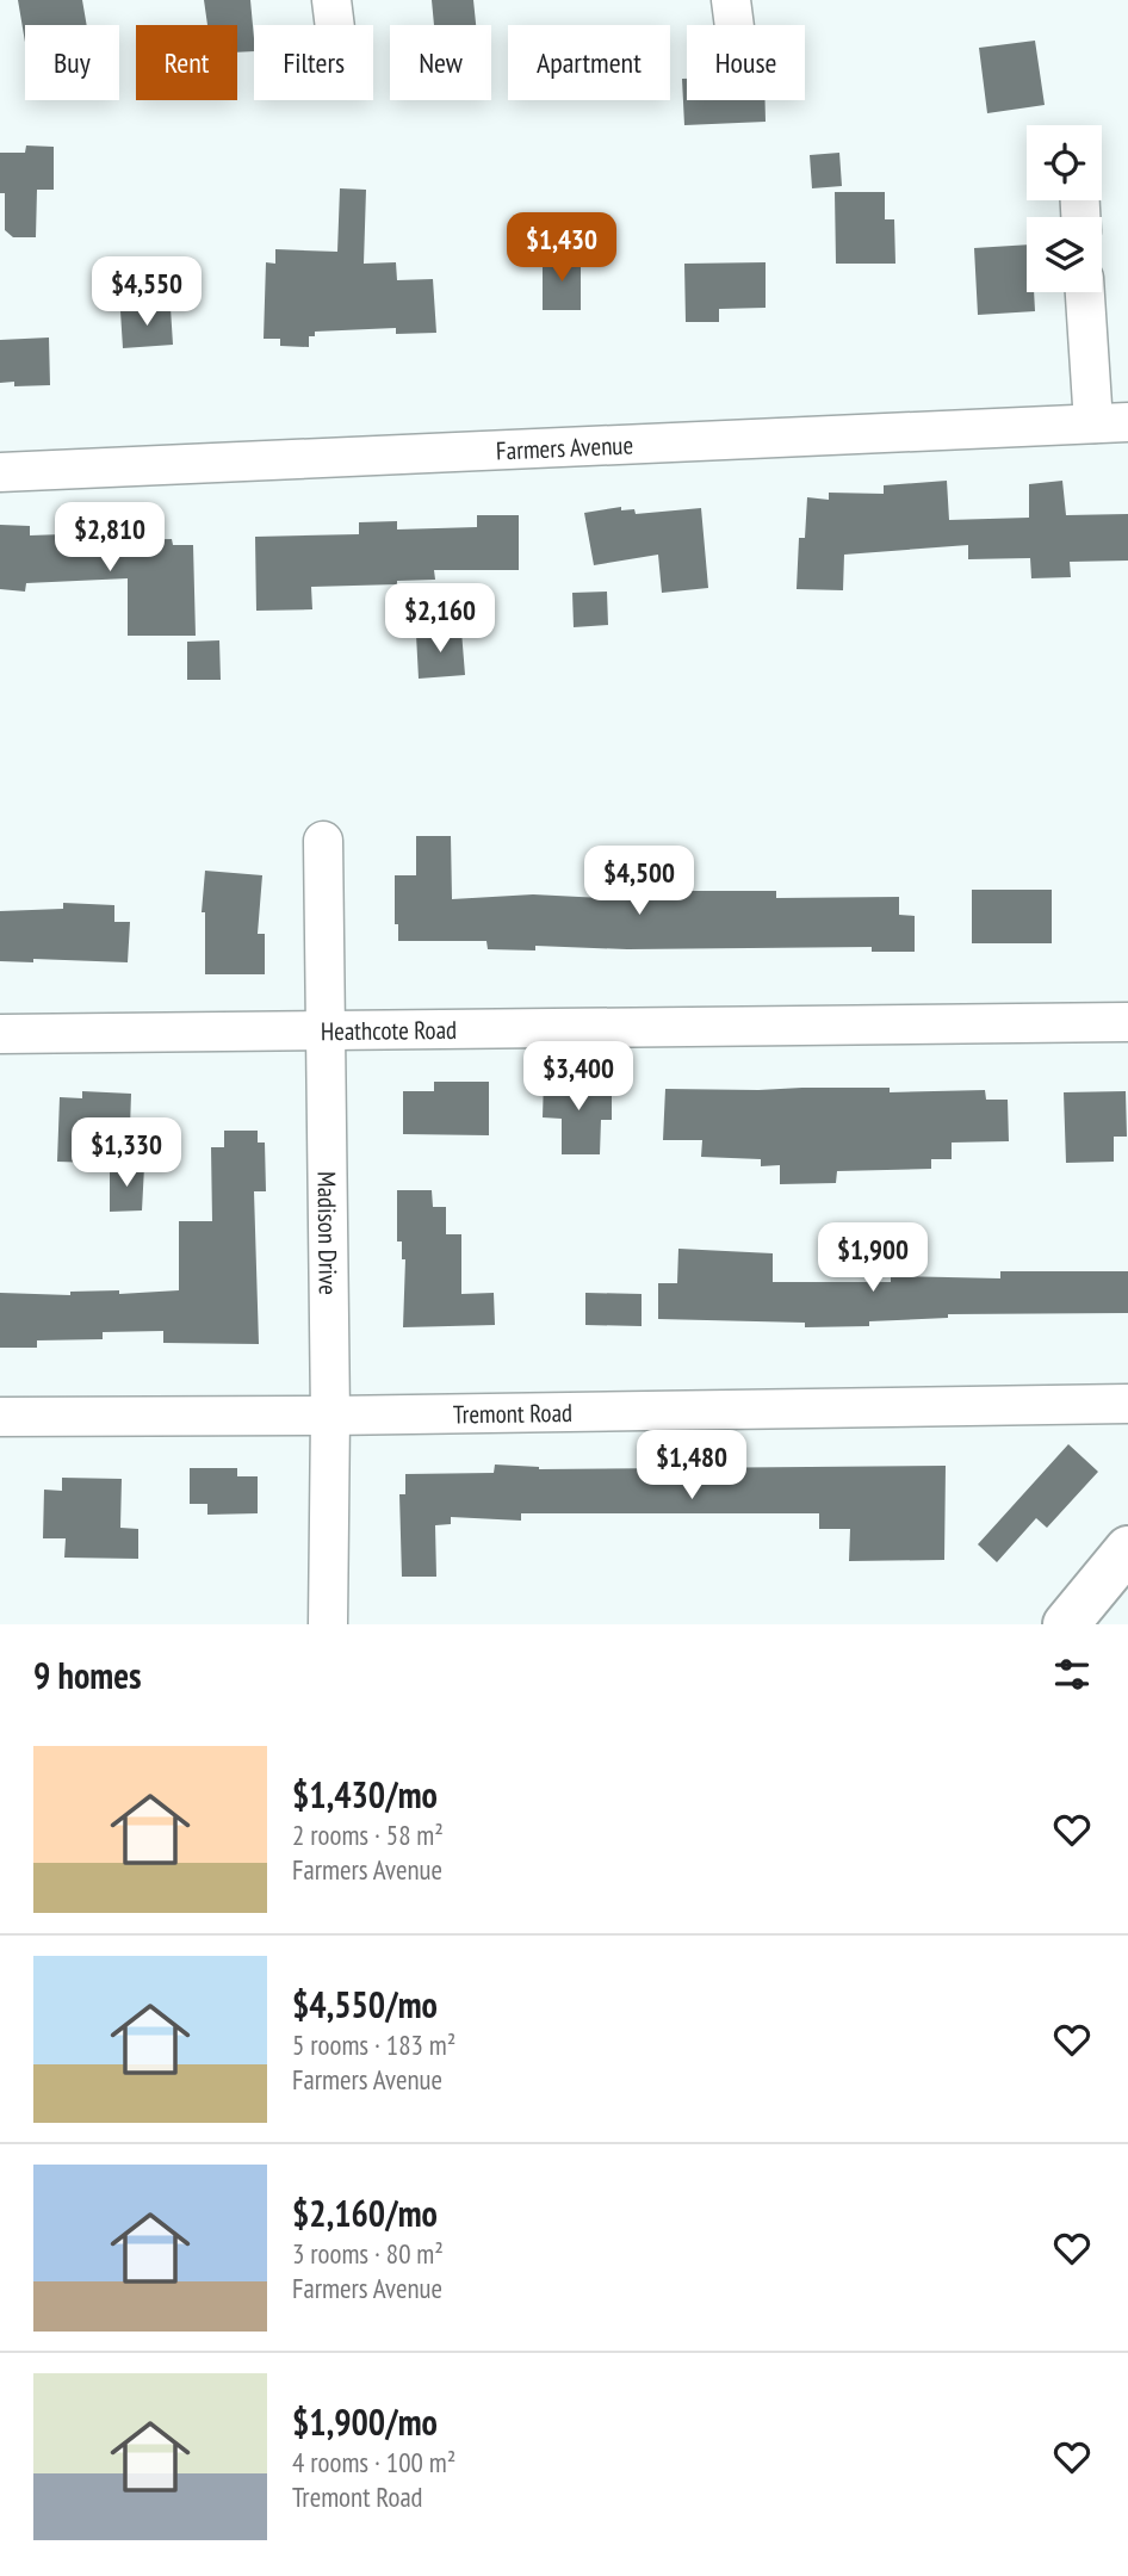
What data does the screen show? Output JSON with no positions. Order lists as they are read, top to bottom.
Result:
{
  "streets": {
    "street": [
      "Farmers Avenue",
      "Heathcote Road",
      "Madison Drive",
      "Tremont Road"
    ]
  },
  "crossings": [
    ["Heathcote Road", "Madison Drive"],
    ["Madison Drive", "Tremont Road"]
  ],
  "page": {
    "chip": [
      "Buy",
      "Rent",
      "Filters",
      "New",
      "Apartment",
      "House"
    ],
    "price": [
      "$1,430",
      "$4,550",
      "$2,810",
      "$2,160",
      "$4,500",
      "$3,400",
      "$1,330",
      "$1,900",
      "$1,480"
    ],
    "heading": "9 homes",
    "list": [
      {
        "name": "$1,430/mo",
        "note": "2 rooms · 58 m² · Farmers Avenue"
      },
      {
        "name": "$4,550/mo",
        "note": "5 rooms · 183 m² · Farmers Avenue"
      },
      {
        "name": "$2,160/mo",
        "note": "3 rooms · 80 m² · Farmers Avenue"
      },
      {
        "name": "$1,900/mo",
        "note": "4 rooms · 100 m² · Tremont Road"
      }
    ]
  }
}
